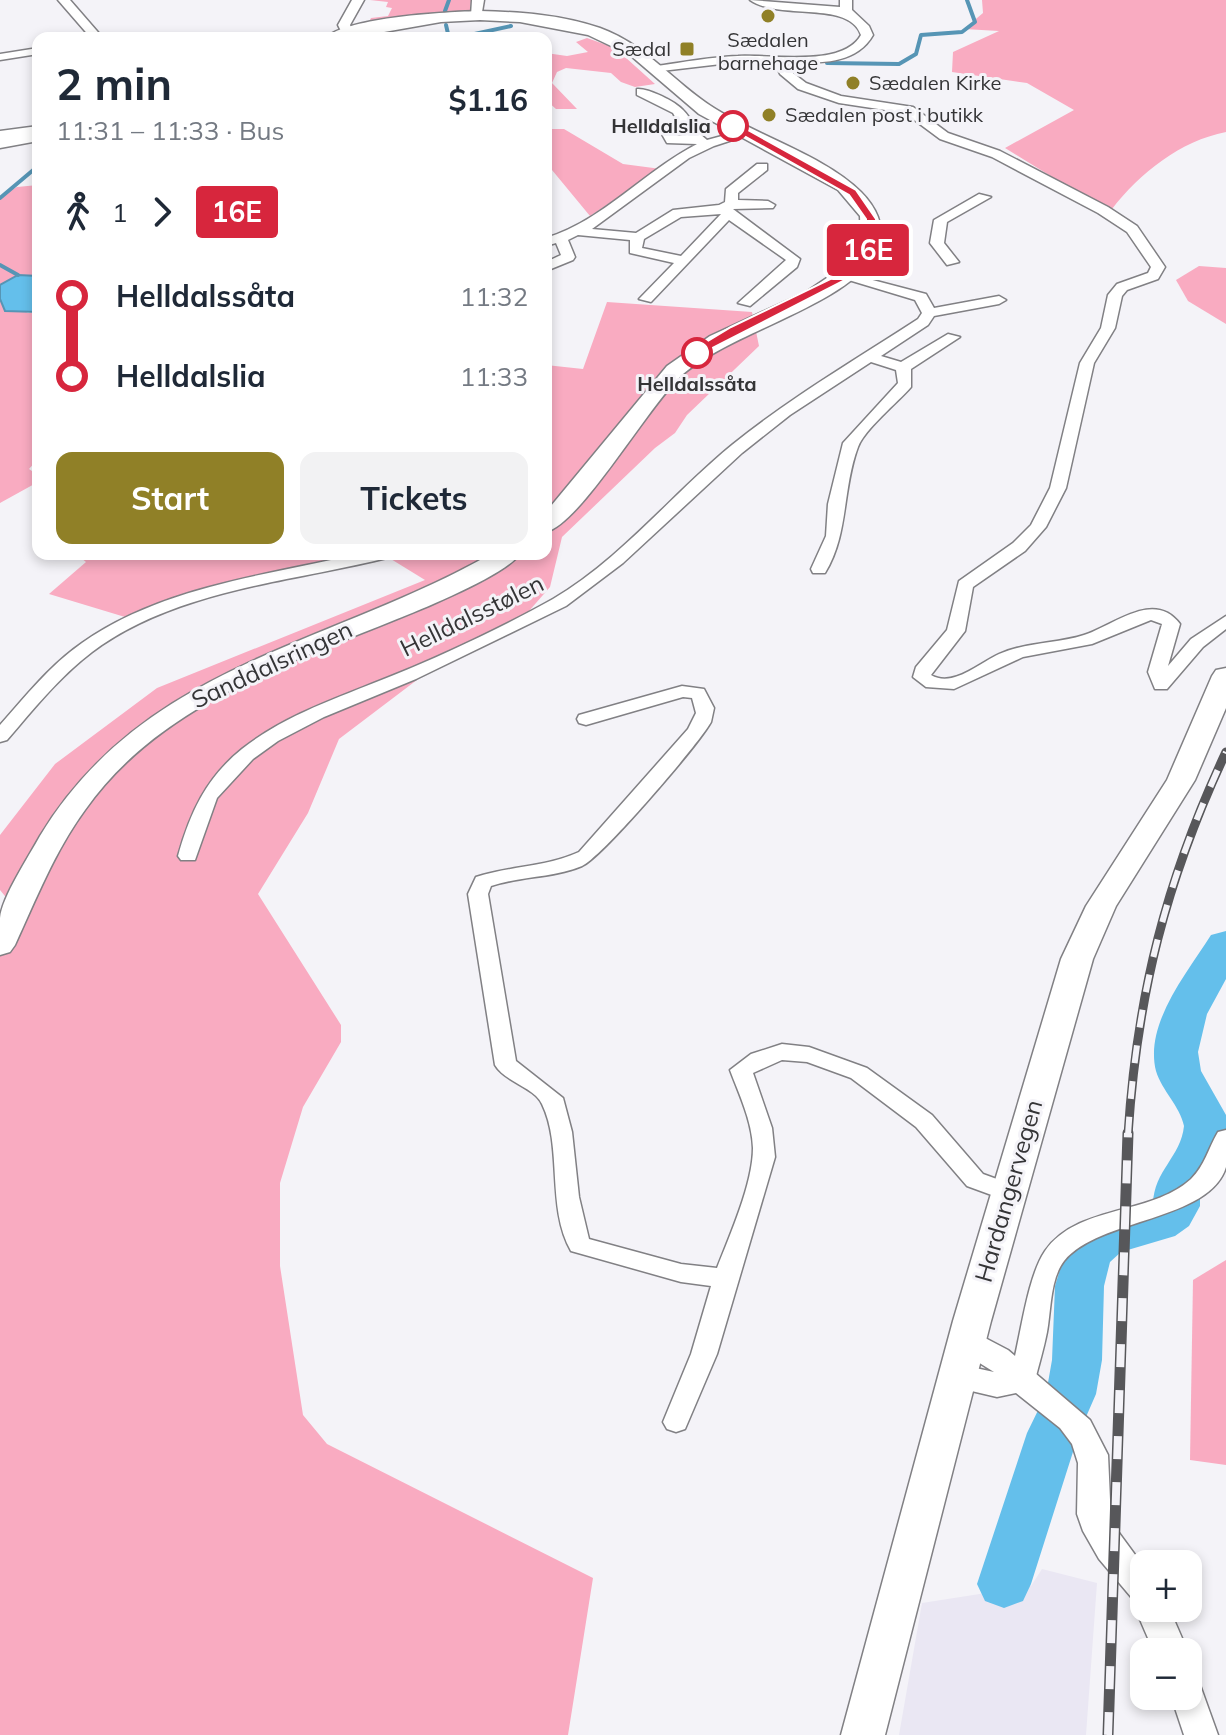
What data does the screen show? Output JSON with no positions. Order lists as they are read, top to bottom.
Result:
{
  "streets": {
    "main road": ["Sanddalsringen", "Hardangervegen"],
    "street": ["Helldalsstølen"]
  },
  "places": {
    "other": [
      "Sædalen barnehage",
      "Sædalen Kirke",
      "Sædalen post i butikk",
      "Helldalslia",
      "Helldalssåta"
    ],
    "transit": ["Sædal"]
  },
  "lines": ["bus line 16E"],
  "page": {
    "on_map": "16E",
    "heading": ["2 min", "11:31 – 11:33 · Bus", "$1.16"],
    "legs": ["1", "16E"],
    "list": [
      {
        "name": "Helldalssåta",
        "value": "11:32"
      },
      {
        "name": "Helldalslia",
        "value": "11:33"
      }
    ],
    "buttons": ["Start", "Tickets"],
    "map_buttons": ["+", "−"]
  }
}
